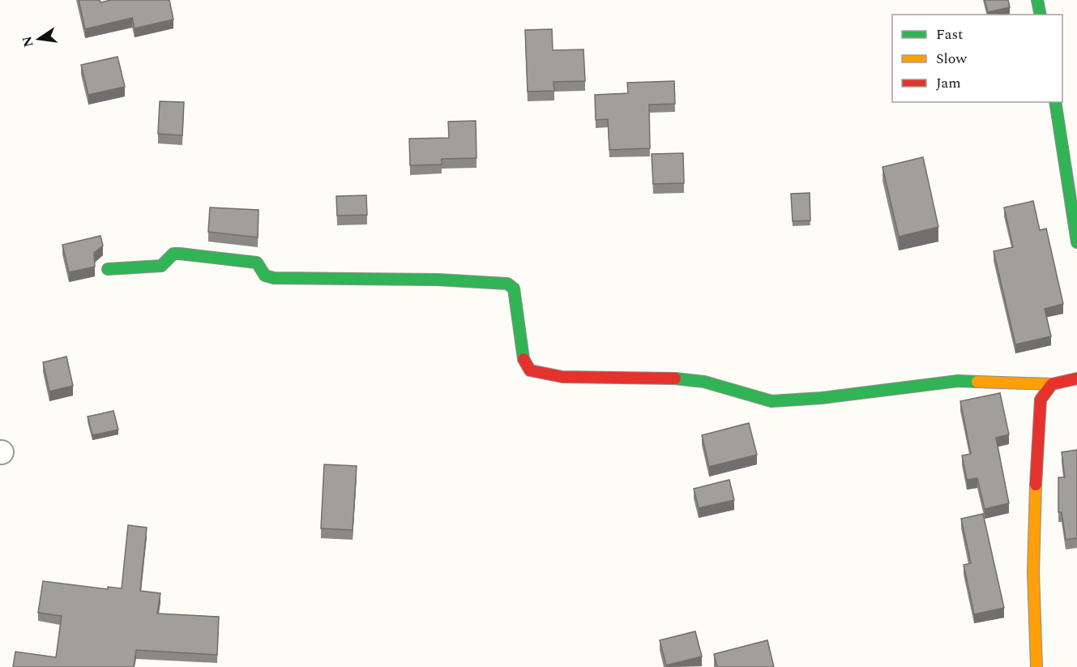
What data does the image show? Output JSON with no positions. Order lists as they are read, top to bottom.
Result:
{
  "legend": ["Fast", "Slow", "Jam"],
  "north": "left"
}
